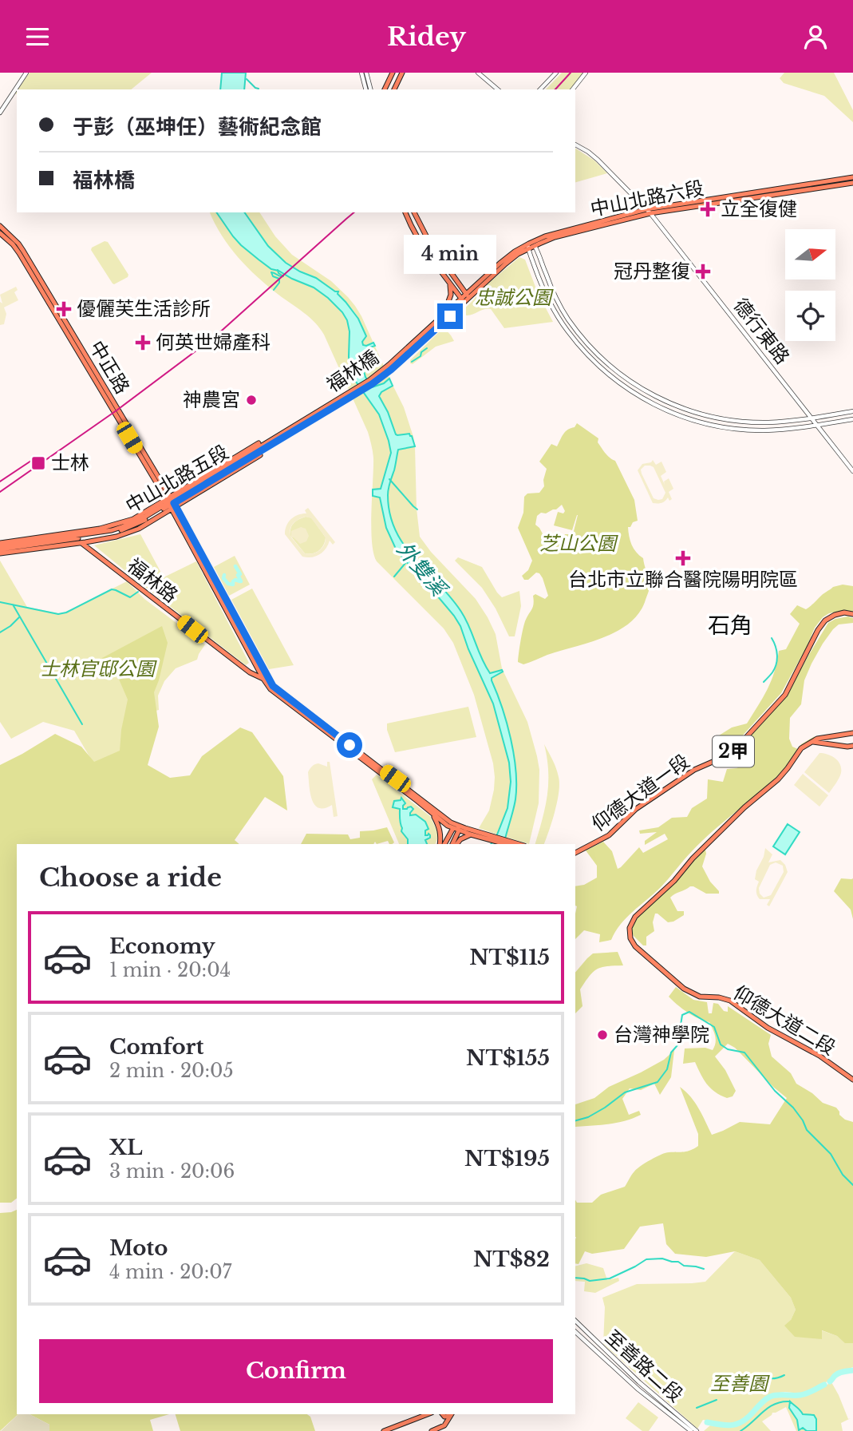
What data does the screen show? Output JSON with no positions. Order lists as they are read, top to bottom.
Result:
{
  "streets": {
    "main road": [
      "中山北路六段",
      "中正路",
      "福林橋",
      "中山北路五段",
      "福林路",
      "2甲",
      "仰德大道一段",
      "仰德大道二段"
    ],
    "street": ["德行東路", "至善路二段"]
  },
  "crossings": [
    ["中山北路六段", "德行東路"],
    ["中正路", "中山北路五段"],
    ["中正路", "福林路"],
    ["福林橋", "中山北路五段"],
    ["中山北路五段", "福林路"]
  ],
  "districts": ["石角"],
  "water": ["外雙溪"],
  "parks": [
    "忠誠公園",
    "芝山公園",
    "士林官邸公園",
    "至善園"
  ],
  "places": {
    "health": [
      "立全復健",
      "冠丹整復",
      "優儷芙生活診所",
      "何英世婦產科",
      "台北市立聯合醫院陽明院區"
    ],
    "other": ["神農宮", "台灣神學院"],
    "transit": ["士林"]
  },
  "north": "right",
  "page": {
    "header": "Ridey",
    "banner": ["于彭（巫坤任）藝術紀念館", "福林橋"],
    "bubble": "4 min",
    "heading": "Choose a ride",
    "list": [
      {
        "name": "Economy",
        "note": "1 min · 20:04",
        "value": "NT$115"
      },
      {
        "name": "Comfort",
        "note": "2 min · 20:05",
        "value": "NT$155"
      },
      {
        "name": "XL",
        "note": "3 min · 20:06",
        "value": "NT$195"
      },
      {
        "name": "Moto",
        "note": "4 min · 20:07",
        "value": "NT$82"
      }
    ],
    "buttons": "Confirm"
  }
}
